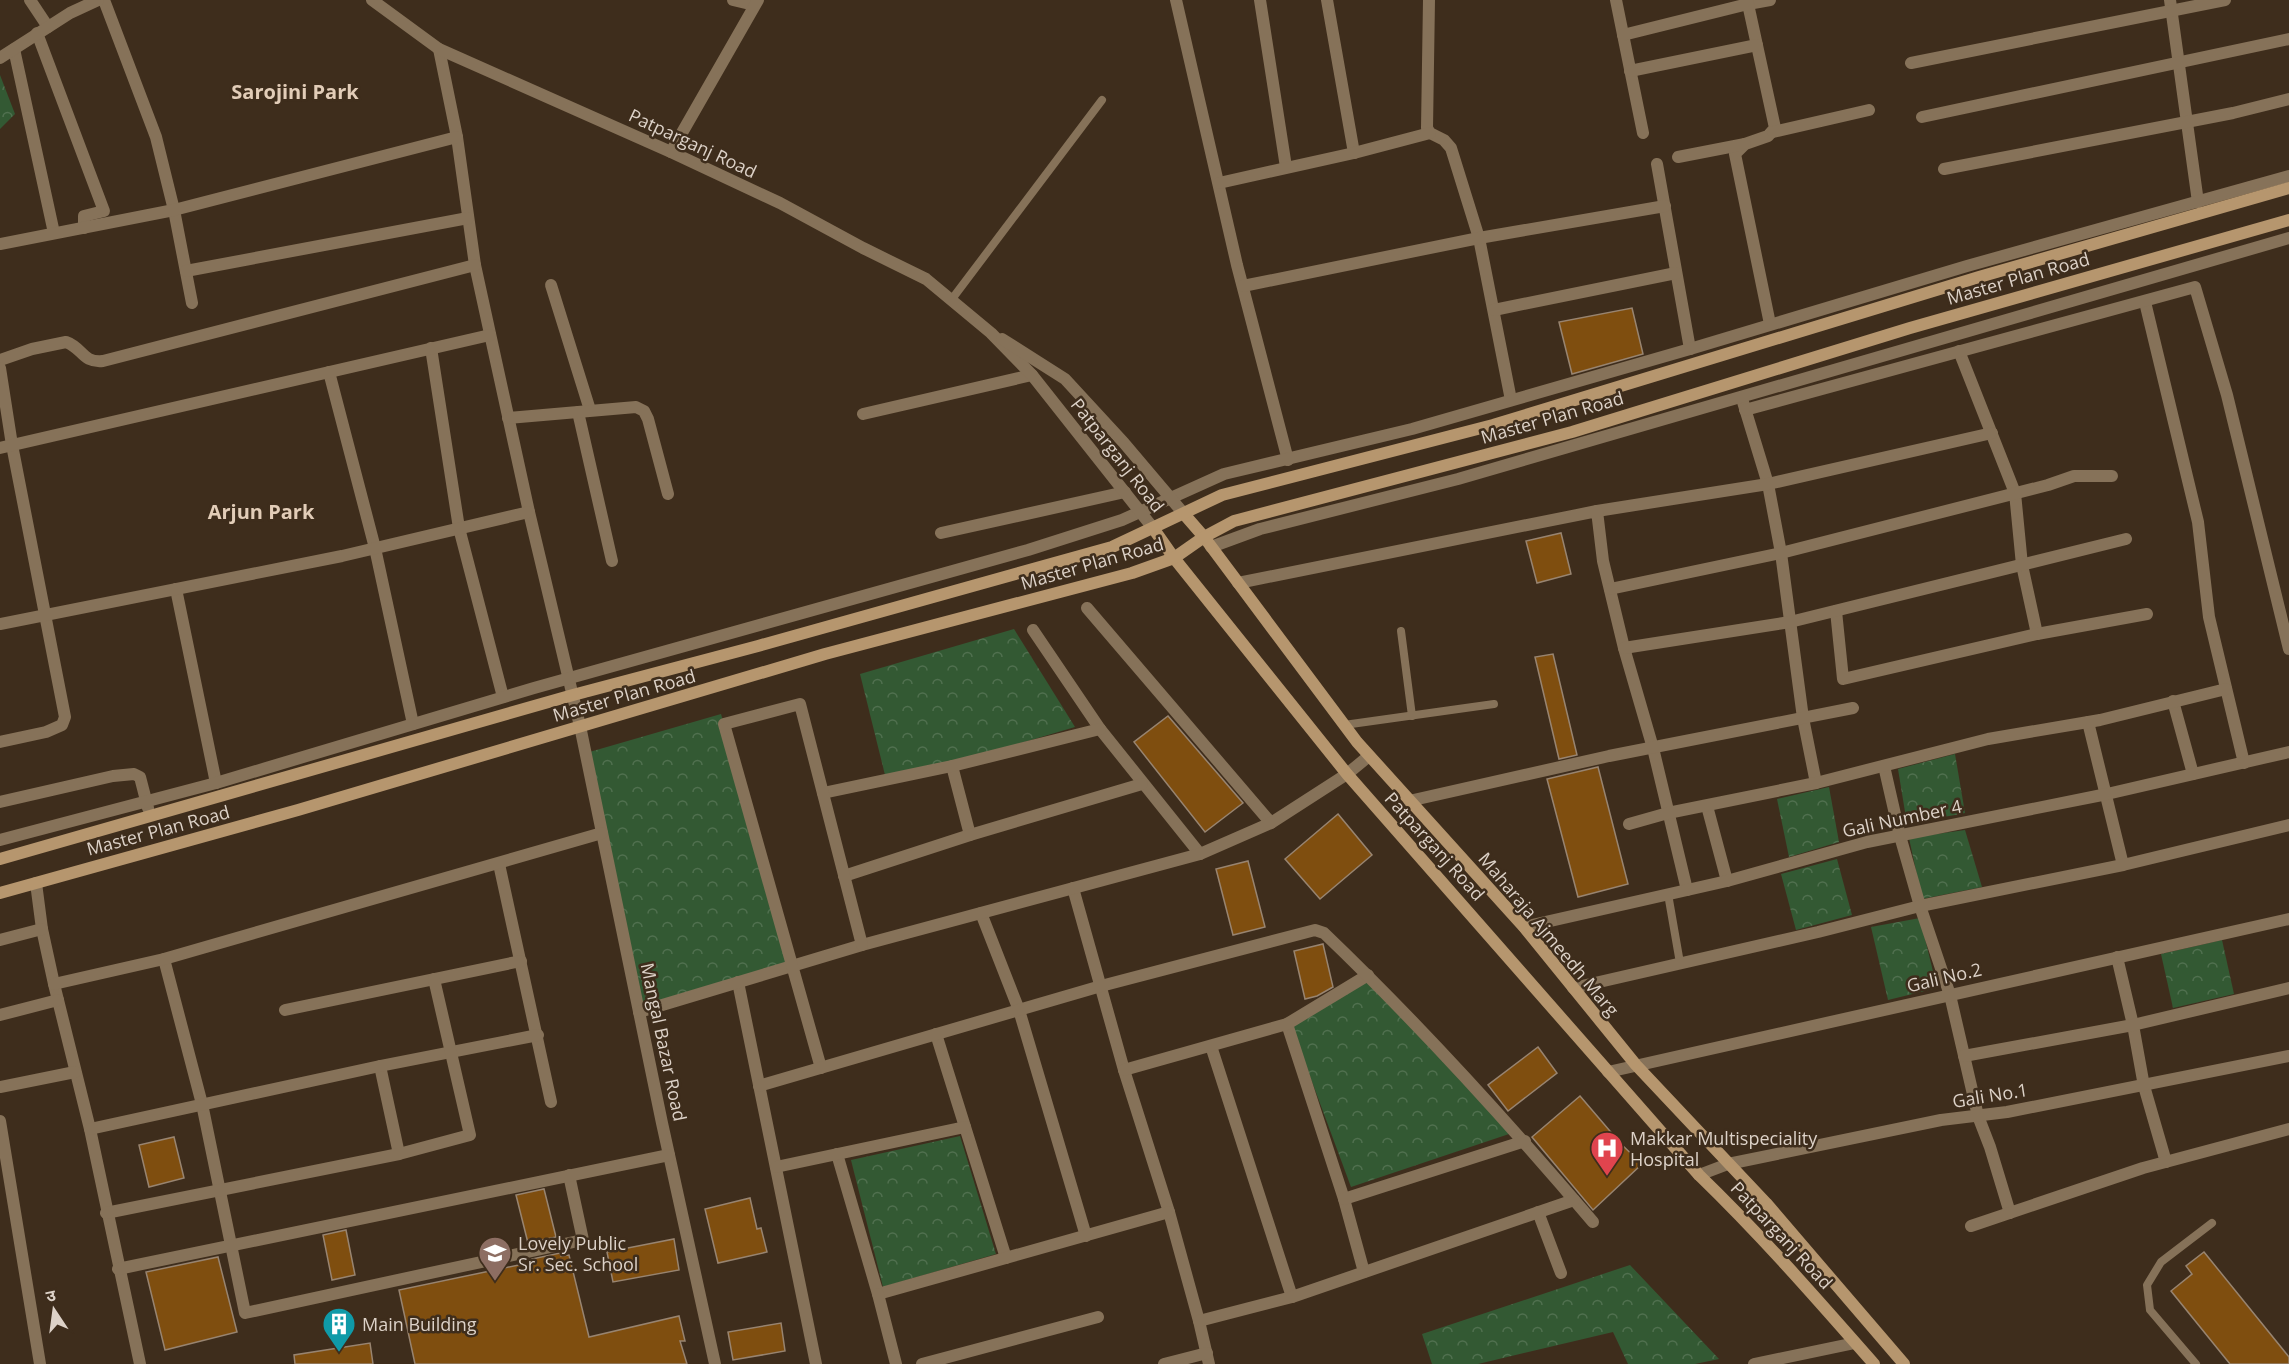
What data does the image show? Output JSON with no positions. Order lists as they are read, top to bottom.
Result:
{
  "streets": {
    "main road": ["Patparganj Road", "Master Plan Road", "Maharaja Ajmeedh Marg"],
    "street": [
      "Gali Number 4",
      "Gali No.2",
      "Mangal Bazar Road",
      "Gali No.1"
    ]
  },
  "crossings": [
    ["Patparganj Road", "Master Plan Road"],
    ["Patparganj Road", "Maharaja Ajmeedh Marg"],
    ["Patparganj Road", "Gali No.2"],
    ["Patparganj Road", "Mangal Bazar Road"],
    ["Patparganj Road", "Gali No.1"],
    ["Master Plan Road", "Maharaja Ajmeedh Marg"],
    ["Master Plan Road", "Mangal Bazar Road"],
    ["Gali Number 4", "Maharaja Ajmeedh Marg"],
    ["Maharaja Ajmeedh Marg", "Gali No.2"],
    ["Maharaja Ajmeedh Marg", "Gali No.1"]
  ],
  "districts": ["Sarojini Park", "Arjun Park"],
  "places": {
    "hospital": ["Makkar Multispeciality Hospital"],
    "school or university": ["Lovely Public Sr. Sec. School"],
    "building": ["Main Building"]
  },
  "north": "top"
}
